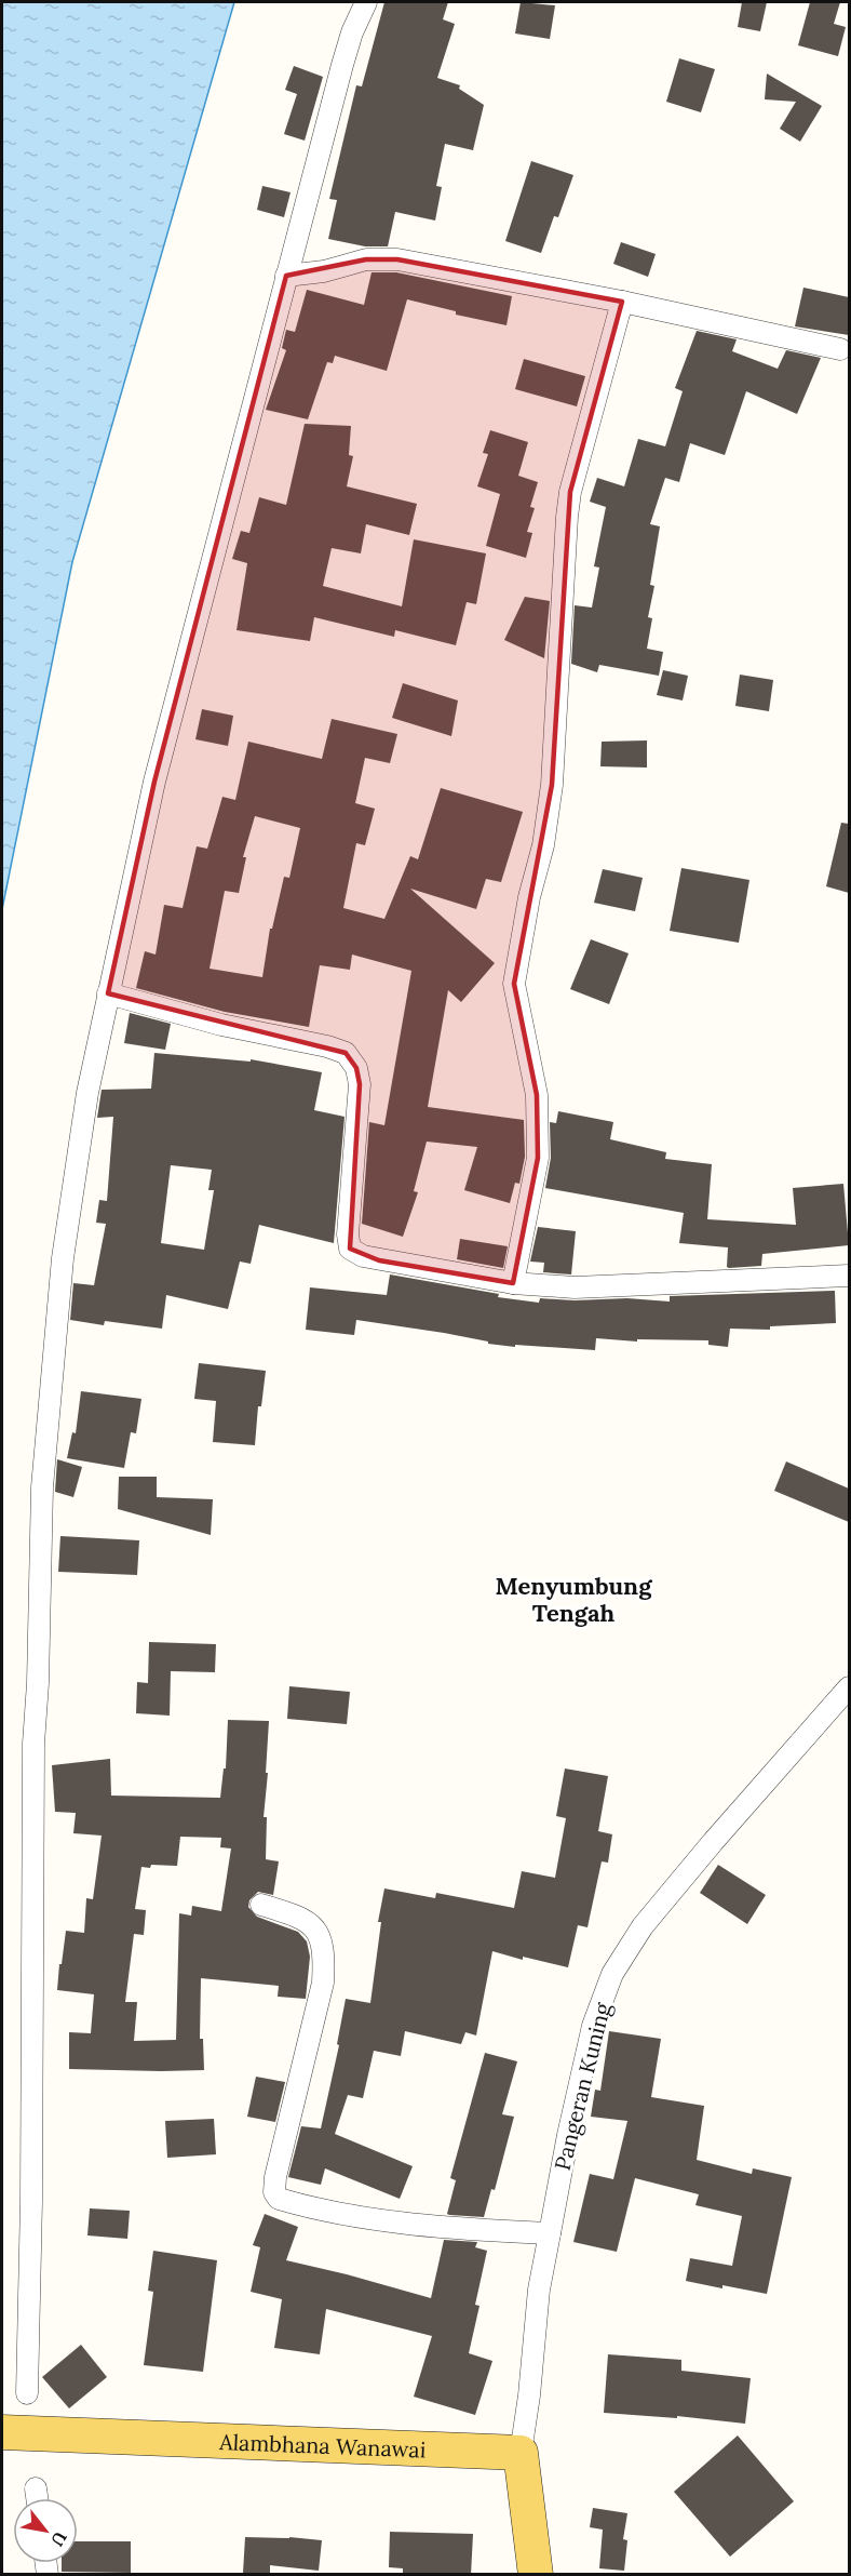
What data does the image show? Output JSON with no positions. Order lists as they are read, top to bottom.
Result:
{
  "streets": {
    "main road": ["Alambhana Wanawai"],
    "street": ["Pangeran Kuning"]
  },
  "crossings": [
    ["Pangeran Kuning", "Alambhana Wanawai"]
  ],
  "districts": ["Menyumbung Tengah"],
  "north": "bottom right"
}
